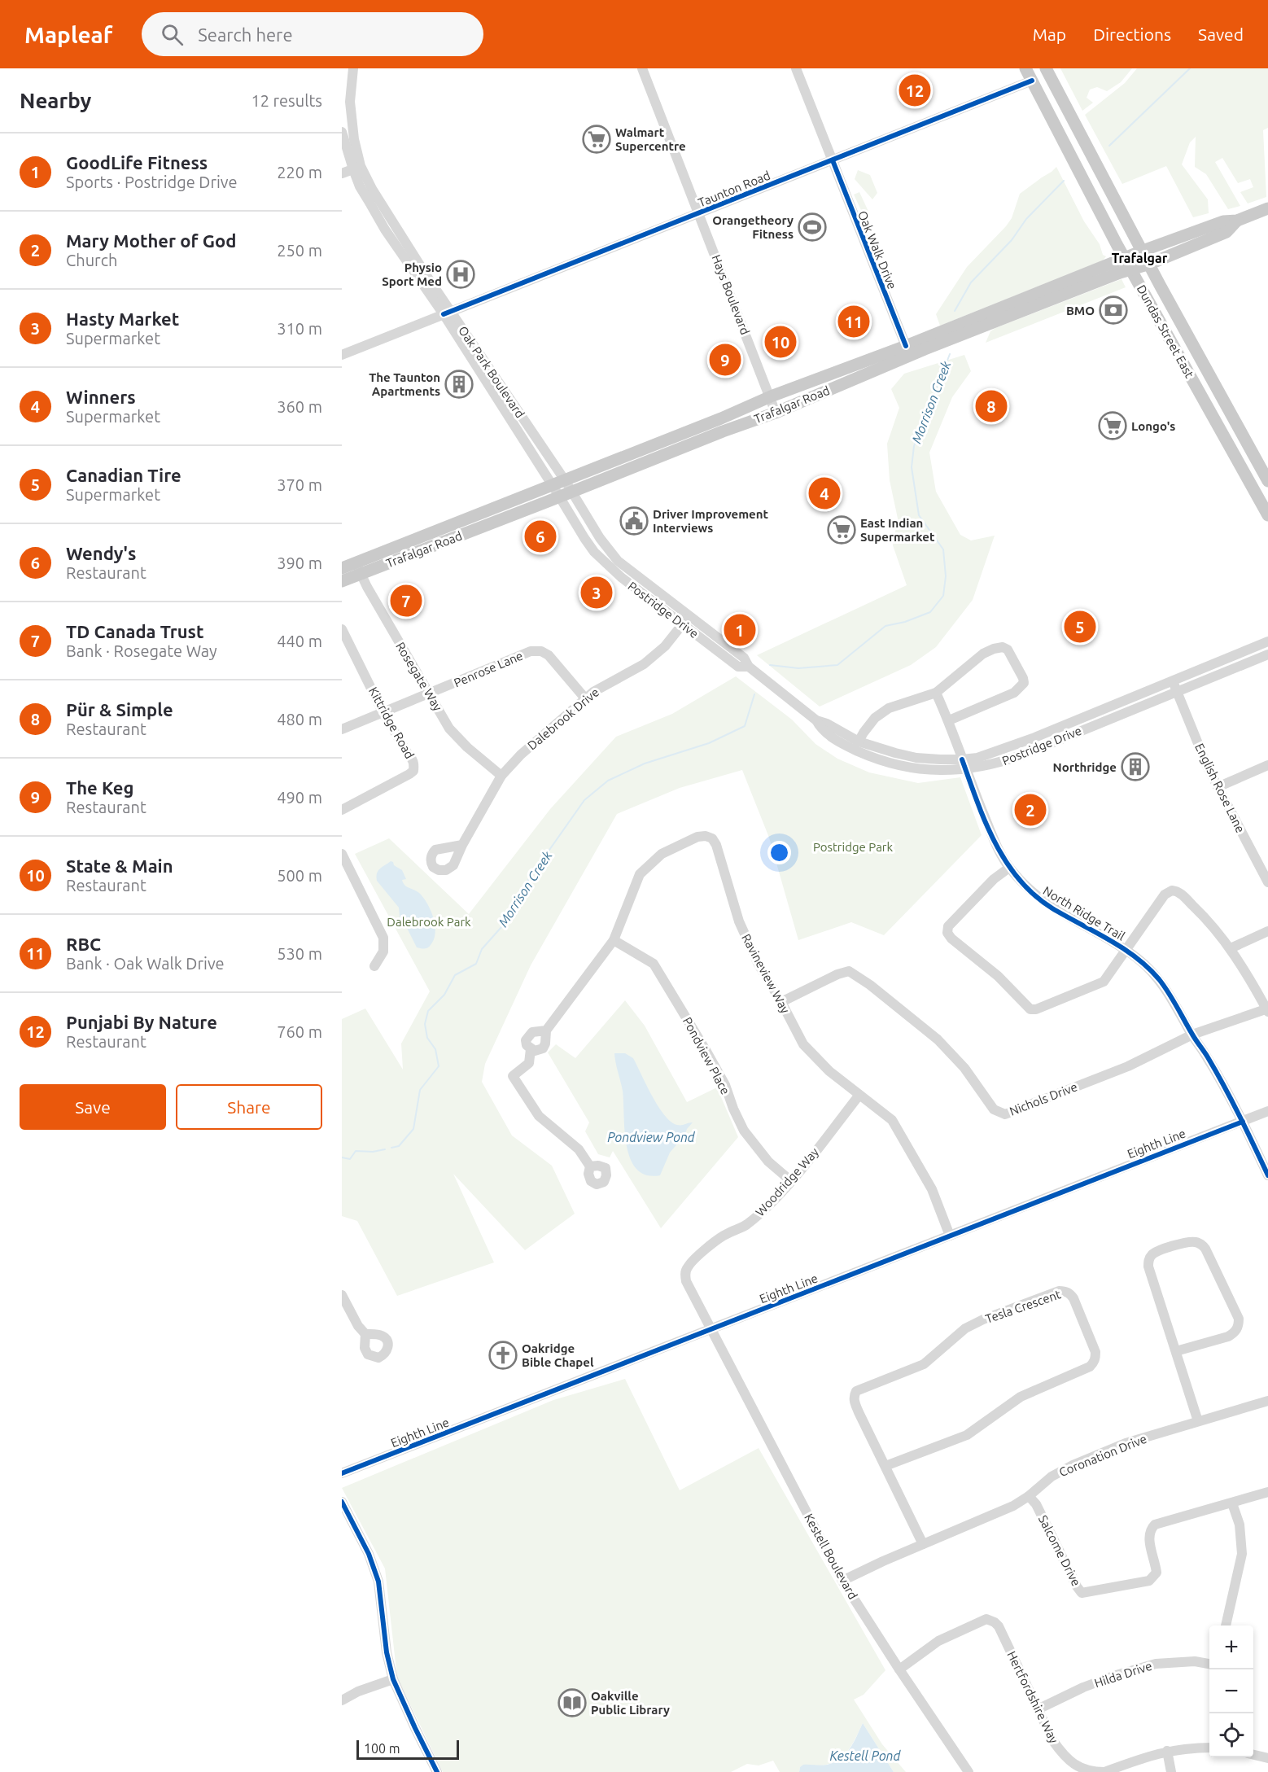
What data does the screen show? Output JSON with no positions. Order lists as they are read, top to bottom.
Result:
{
  "streets": {
    "main road": ["Dundas Street East", "Trafalgar Road"],
    "street": [
      "Taunton Road",
      "Oak Walk Drive",
      "Hays Boulevard",
      "Oak Park Boulevard",
      "Postridge Drive",
      "Penrose Lane",
      "Rosegate Way",
      "Dalebrook Drive",
      "Kittridge Road",
      "English Rose Lane",
      "North Ridge Trail",
      "Ravineview Way",
      "Pondview Place",
      "Nichols Drive",
      "Eighth Line",
      "Woodridge Way",
      "Tesla Crescent",
      "Coronation Drive",
      "Salcome Drive",
      "Kestell Boulevard",
      "Hilda Drive",
      "Hertfordshire Way"
    ]
  },
  "crossings": [
    ["Taunton Road", "Oak Walk Drive"],
    ["Taunton Road", "Hays Boulevard"],
    ["Taunton Road", "Dundas Street East"],
    ["Taunton Road", "Oak Park Boulevard"],
    ["Oak Walk Drive", "Trafalgar Road"],
    ["Hays Boulevard", "Trafalgar Road"],
    ["Dundas Street East", "Trafalgar Road"],
    ["Oak Park Boulevard", "Trafalgar Road"],
    ["Oak Park Boulevard", "Postridge Drive"],
    ["Trafalgar Road", "Postridge Drive"],
    ["Trafalgar Road", "Rosegate Way"],
    ["Postridge Drive", "Dalebrook Drive"],
    ["Postridge Drive", "English Rose Lane"],
    ["Postridge Drive", "North Ridge Trail"],
    ["Penrose Lane", "Rosegate Way"],
    ["Penrose Lane", "Dalebrook Drive"],
    ["Penrose Lane", "Kittridge Road"],
    ["Rosegate Way", "Dalebrook Drive"],
    ["North Ridge Trail", "Nichols Drive"],
    ["North Ridge Trail", "Eighth Line"],
    ["Ravineview Way", "Pondview Place"],
    ["Ravineview Way", "Nichols Drive"],
    ["Ravineview Way", "Eighth Line"],
    ["Ravineview Way", "Woodridge Way"],
    ["Pondview Place", "Woodridge Way"],
    ["Eighth Line", "Woodridge Way"],
    ["Eighth Line", "Kestell Boulevard"],
    ["Woodridge Way", "Kestell Boulevard"],
    ["Tesla Crescent", "Coronation Drive"],
    ["Coronation Drive", "Salcome Drive"],
    ["Coronation Drive", "Kestell Boulevard"],
    ["Kestell Boulevard", "Hertfordshire Way"],
    ["Hilda Drive", "Hertfordshire Way"]
  ],
  "districts": ["Trafalgar"],
  "water": ["Morrison Creek", "Pondview Pond", "Kestell Pond"],
  "parks": ["Postridge Park", "Dalebrook Park"],
  "places": {
    "supermarket": ["Walmart Supercentre", "Longo's", "East Indian Supermarket"],
    "sports": ["Orangetheory Fitness"],
    "hospital": ["Physio Sport Med"],
    "bank": ["BMO"],
    "building": ["The Taunton Apartments", "Northridge"],
    "public building": ["Driver Improvement Interviews"],
    "church": ["Oakridge Bible Chapel"],
    "library": ["Oakville Public Library"]
  },
  "scale_bar": "100 m",
  "page": {
    "header": "Mapleaf",
    "search": "Search here",
    "nav": ["Map", "Directions", "Saved"],
    "heading": ["Nearby", "12 results"],
    "pins": [
      "12",
      "11",
      "10",
      "9",
      "8",
      "4",
      "6",
      "3",
      "7",
      "5",
      "1",
      "2"
    ],
    "list": [
      {
        "mark": "1",
        "name": "GoodLife Fitness",
        "note": "Sports · Postridge Drive",
        "value": "220 m"
      },
      {
        "mark": "2",
        "name": "Mary Mother of God",
        "note": "Church",
        "value": "250 m"
      },
      {
        "mark": "3",
        "name": "Hasty Market",
        "note": "Supermarket",
        "value": "310 m"
      },
      {
        "mark": "4",
        "name": "Winners",
        "note": "Supermarket",
        "value": "360 m"
      },
      {
        "mark": "5",
        "name": "Canadian Tire",
        "note": "Supermarket",
        "value": "370 m"
      },
      {
        "mark": "6",
        "name": "Wendy's",
        "note": "Restaurant",
        "value": "390 m"
      },
      {
        "mark": "7",
        "name": "TD Canada Trust",
        "note": "Bank · Rosegate Way",
        "value": "440 m"
      },
      {
        "mark": "8",
        "name": "Pür & Simple",
        "note": "Restaurant",
        "value": "480 m"
      },
      {
        "mark": "9",
        "name": "The Keg",
        "note": "Restaurant",
        "value": "490 m"
      },
      {
        "mark": "10",
        "name": "State & Main",
        "note": "Restaurant",
        "value": "500 m"
      },
      {
        "mark": "11",
        "name": "RBC",
        "note": "Bank · Oak Walk Drive",
        "value": "530 m"
      },
      {
        "mark": "12",
        "name": "Punjabi By Nature",
        "note": "Restaurant",
        "value": "760 m"
      }
    ],
    "buttons": ["Save", "Share"],
    "map_buttons": ["+", "−"],
    "scale": "100 m"
  }
}
